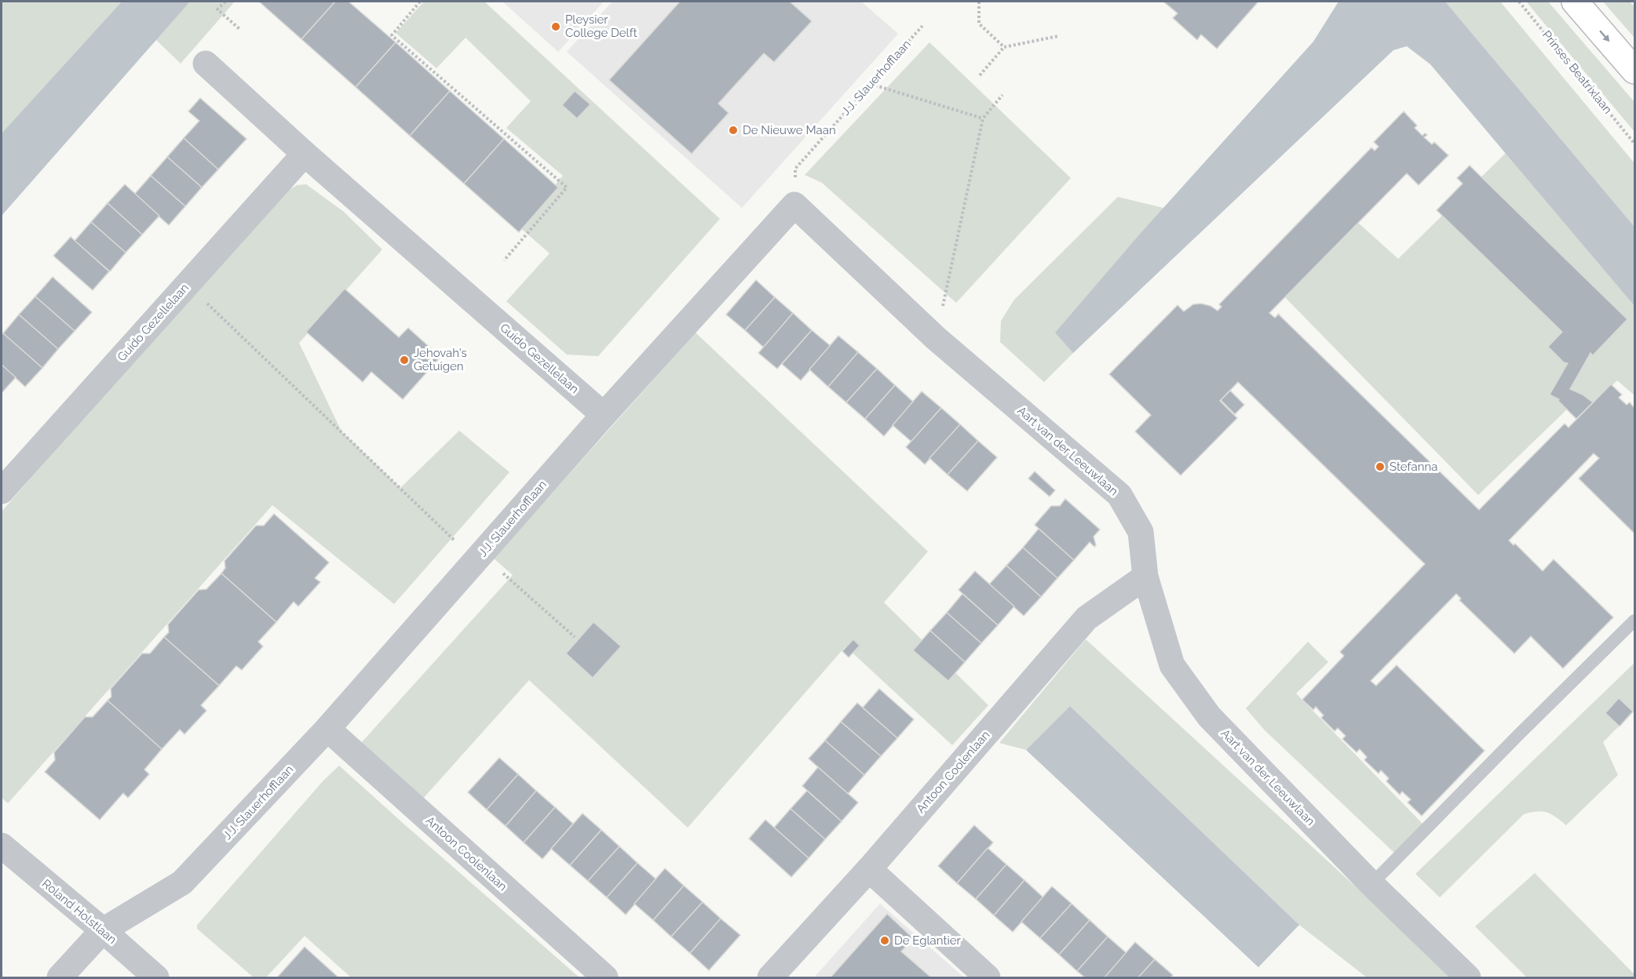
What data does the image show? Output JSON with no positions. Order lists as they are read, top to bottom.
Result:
{
  "streets": {
    "street": [
      "J.J. Slauerhofflaan",
      "Guido Gezellelaan",
      "Aart van der Leeuwlaan",
      "Antoon Coolenlaan",
      "Roland Holstlaan"
    ],
    "path": ["Prinses Beatrixlaan"]
  },
  "crossings": [
    ["J.J. Slauerhofflaan", "Guido Gezellelaan"],
    ["J.J. Slauerhofflaan", "Aart van der Leeuwlaan"],
    ["J.J. Slauerhofflaan", "Antoon Coolenlaan"],
    ["J.J. Slauerhofflaan", "Roland Holstlaan"],
    ["Aart van der Leeuwlaan", "Antoon Coolenlaan"]
  ],
  "places": [
    "Pleysier College Delft",
    "De Nieuwe Maan",
    "Jehovah's Getuigen",
    "Stefanna",
    "De Eglantier"
  ]
}
